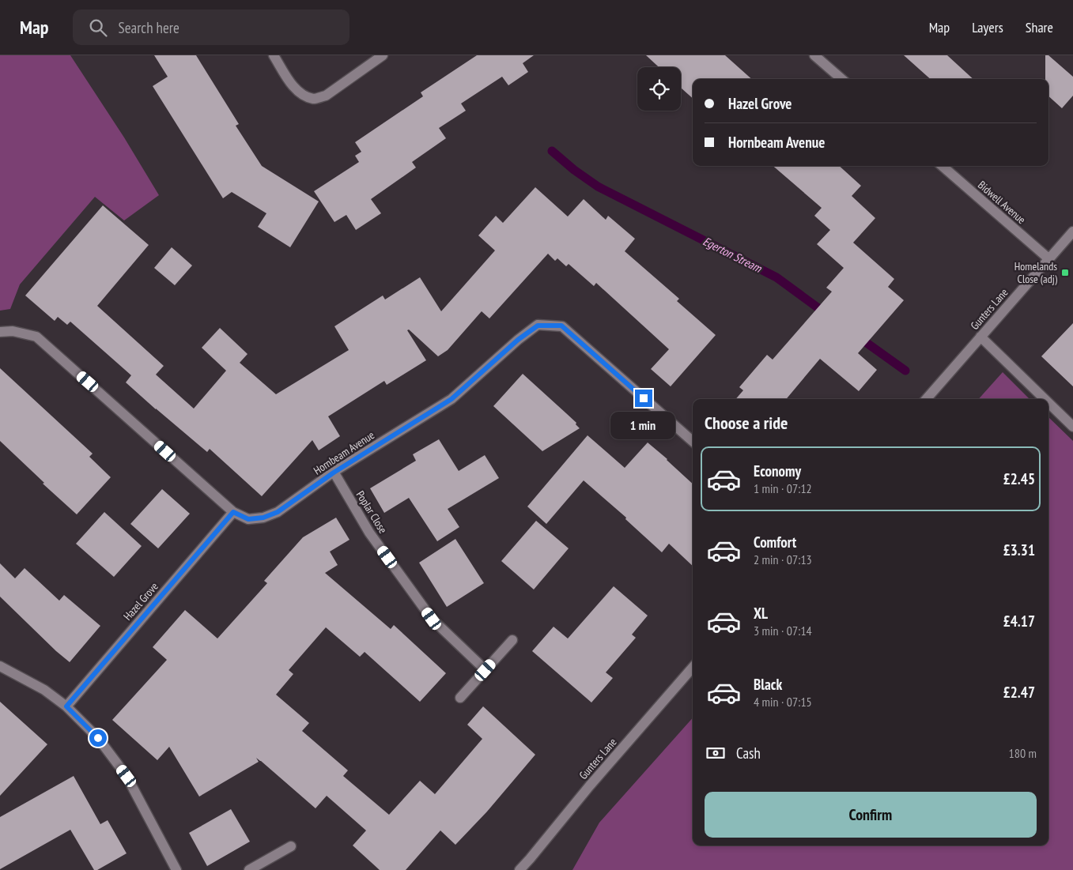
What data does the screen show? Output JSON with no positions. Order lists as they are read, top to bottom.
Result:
{
  "streets": {
    "street": [
      "Bidwell Avenue",
      "Gunters Lane",
      "Hornbeam Avenue",
      "Poplar Close",
      "Hazel Grove"
    ]
  },
  "crossings": [
    ["Bidwell Avenue", "Gunters Lane"],
    ["Hornbeam Avenue", "Poplar Close"],
    ["Hornbeam Avenue", "Hazel Grove"]
  ],
  "water": ["Egerton Stream"],
  "places": {
    "transit": ["Homelands Close (adj)"]
  },
  "page": {
    "header": "Map",
    "search": "Search here",
    "nav": ["Map", "Layers", "Share"],
    "banner": ["Hazel Grove", "Hornbeam Avenue"],
    "heading": "Choose a ride",
    "bubble": "1 min",
    "list": [
      {
        "name": "Economy",
        "note": "1 min · 07:12",
        "value": "£2.45"
      },
      {
        "name": "Comfort",
        "note": "2 min · 07:13",
        "value": "£3.31"
      },
      {
        "name": "XL",
        "note": "3 min · 07:14",
        "value": "£4.17"
      },
      {
        "name": "Black",
        "note": "4 min · 07:15",
        "value": "£2.47"
      }
    ],
    "pay": ["Cash", "180 m"],
    "buttons": "Confirm"
  }
}
